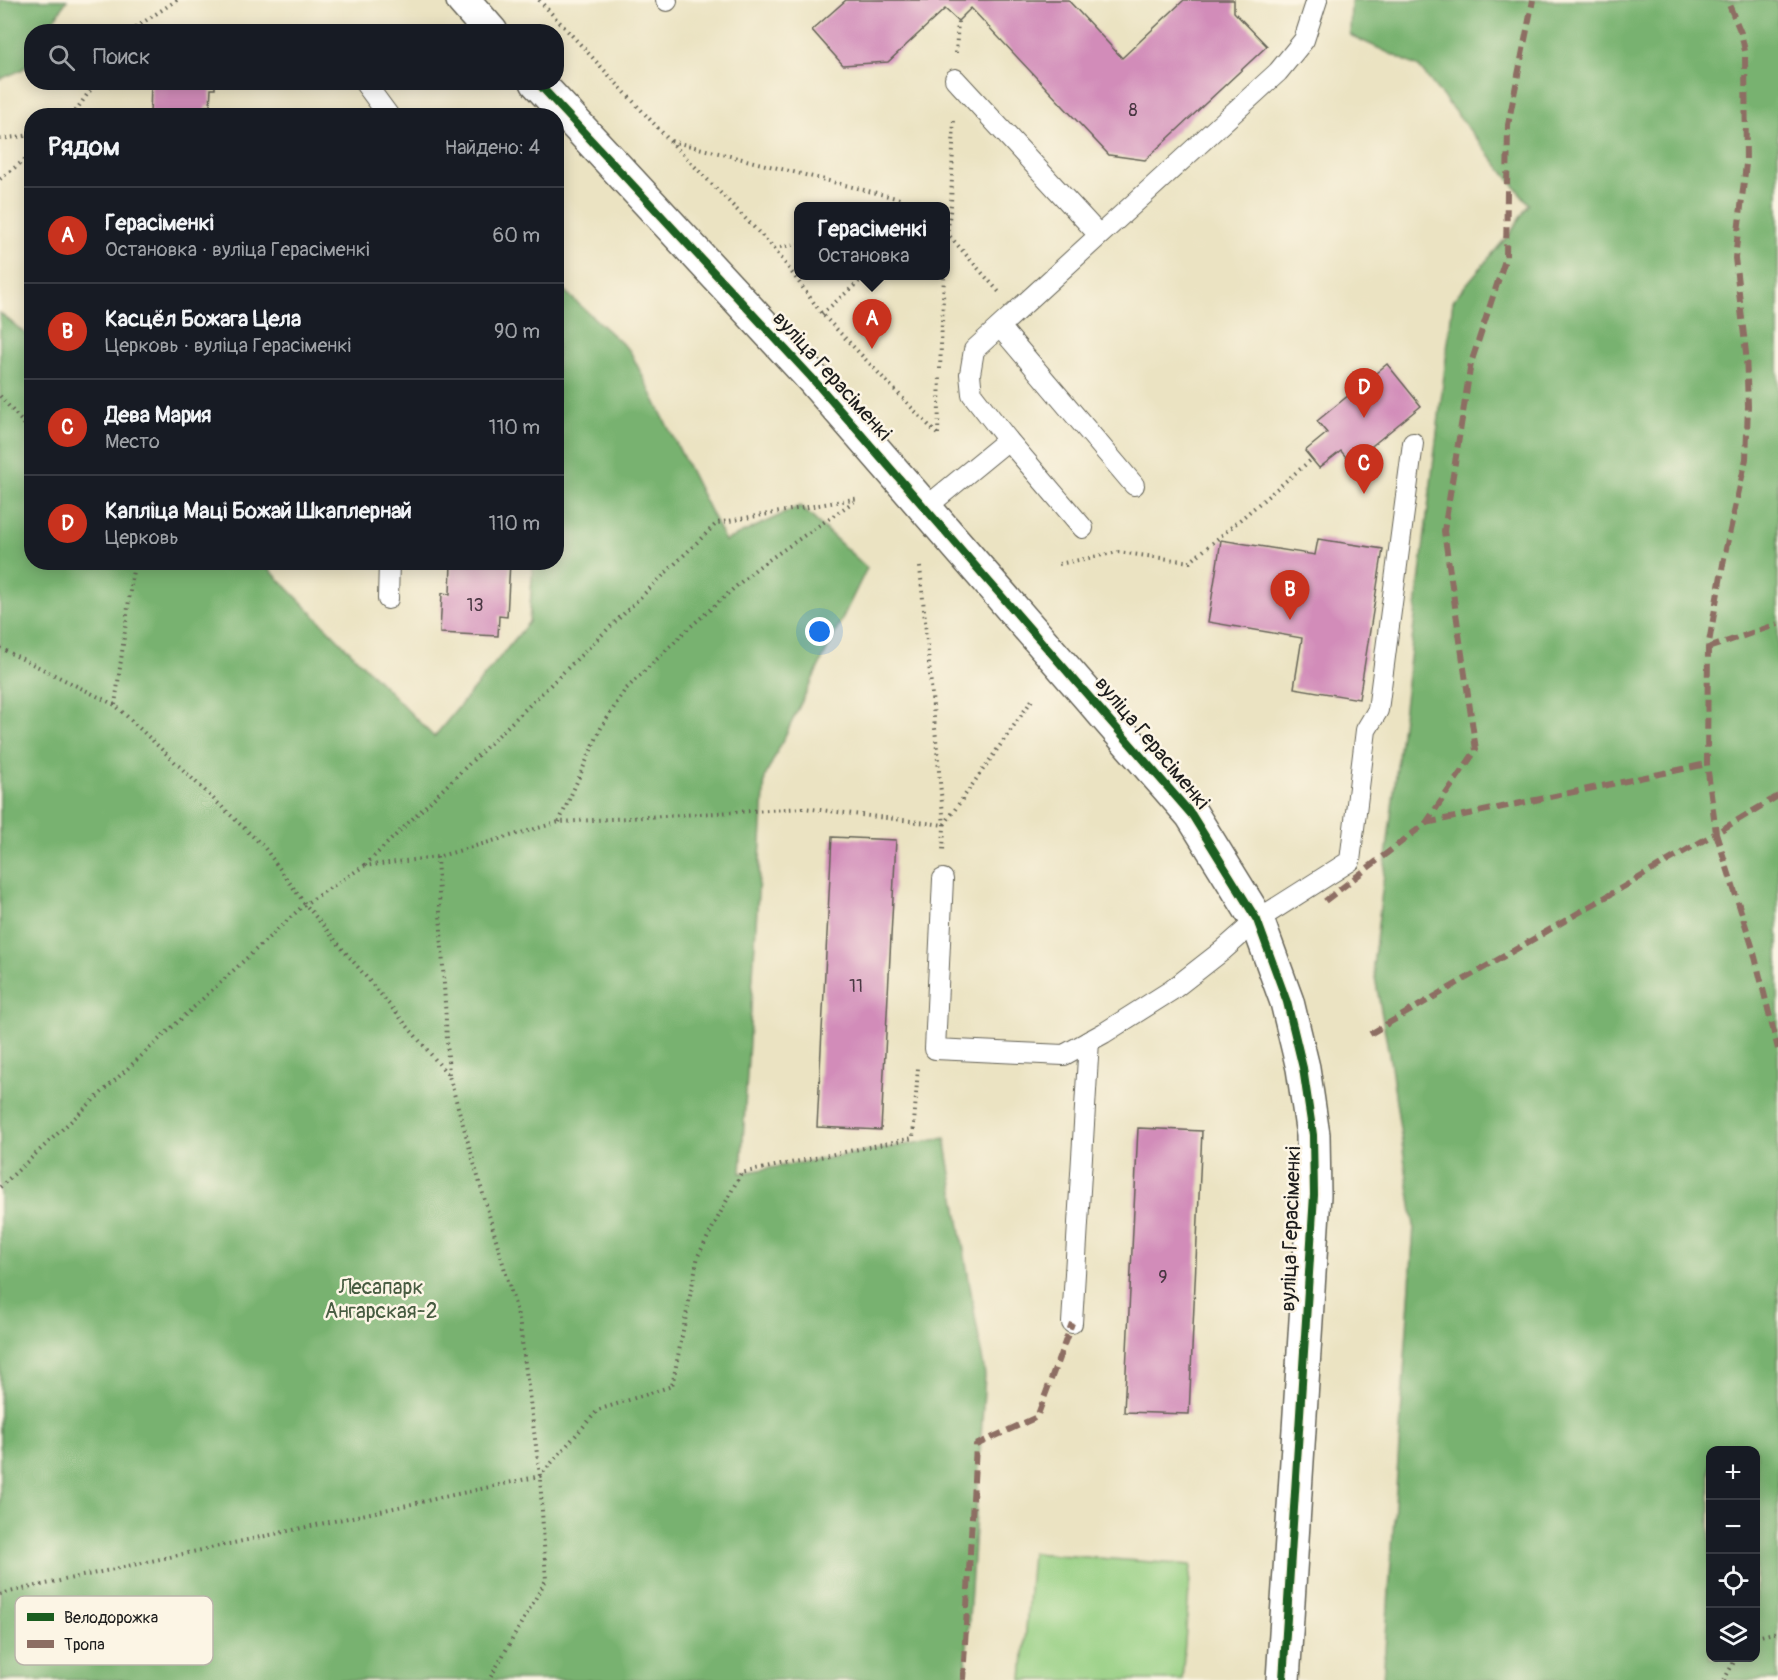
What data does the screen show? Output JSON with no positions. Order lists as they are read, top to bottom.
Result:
{
  "streets": {
    "street": ["вуліца Герасіменкі"]
  },
  "parks": ["Лесапарк Ангарская-2"],
  "house_numbers": [
    "8",
    "13",
    "11",
    "9"
  ],
  "legend": ["Велодорожка", "Тропа"],
  "page": {
    "search": "Поиск",
    "heading": ["Рядом", "Найдено: 4"],
    "list": [
      {
        "mark": "A",
        "name": "Герасіменкі",
        "note": "Остановка · вуліца Герасіменкі",
        "value": "60 m"
      },
      {
        "mark": "B",
        "name": "Касцёл Божага Цела",
        "note": "Церковь · вуліца Герасіменкі",
        "value": "90 m"
      },
      {
        "mark": "C",
        "name": "Дева Мария",
        "note": "Место",
        "value": "110 m"
      },
      {
        "mark": "D",
        "name": "Капліца Маці Божай Шкаплернай",
        "note": "Церковь",
        "value": "110 m"
      }
    ],
    "popup": ["Герасіменкі", "Остановка"],
    "pins": [
      "A",
      "D",
      "C",
      "B"
    ],
    "map_buttons": ["+", "−"]
  }
}
